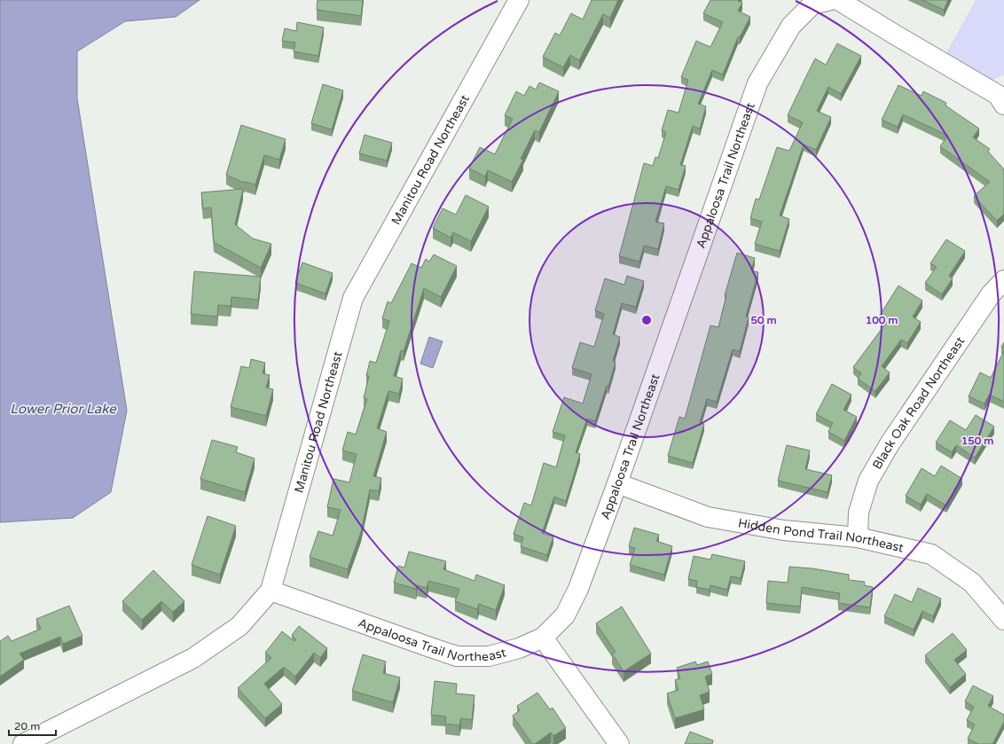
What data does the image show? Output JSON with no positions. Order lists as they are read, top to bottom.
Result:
{
  "streets": {
    "street": [
      "Manitou Road Northeast",
      "Appaloosa Trail Northeast",
      "Black Oak Road Northeast",
      "Hidden Pond Trail Northeast"
    ]
  },
  "crossings": [
    ["Manitou Road Northeast", "Appaloosa Trail Northeast"],
    ["Appaloosa Trail Northeast", "Hidden Pond Trail Northeast"],
    ["Black Oak Road Northeast", "Hidden Pond Trail Northeast"]
  ],
  "water": ["Lower Prior Lake"],
  "scale_bar": "20 m",
  "rings": ["50 m", "100 m", "150 m"]
}
